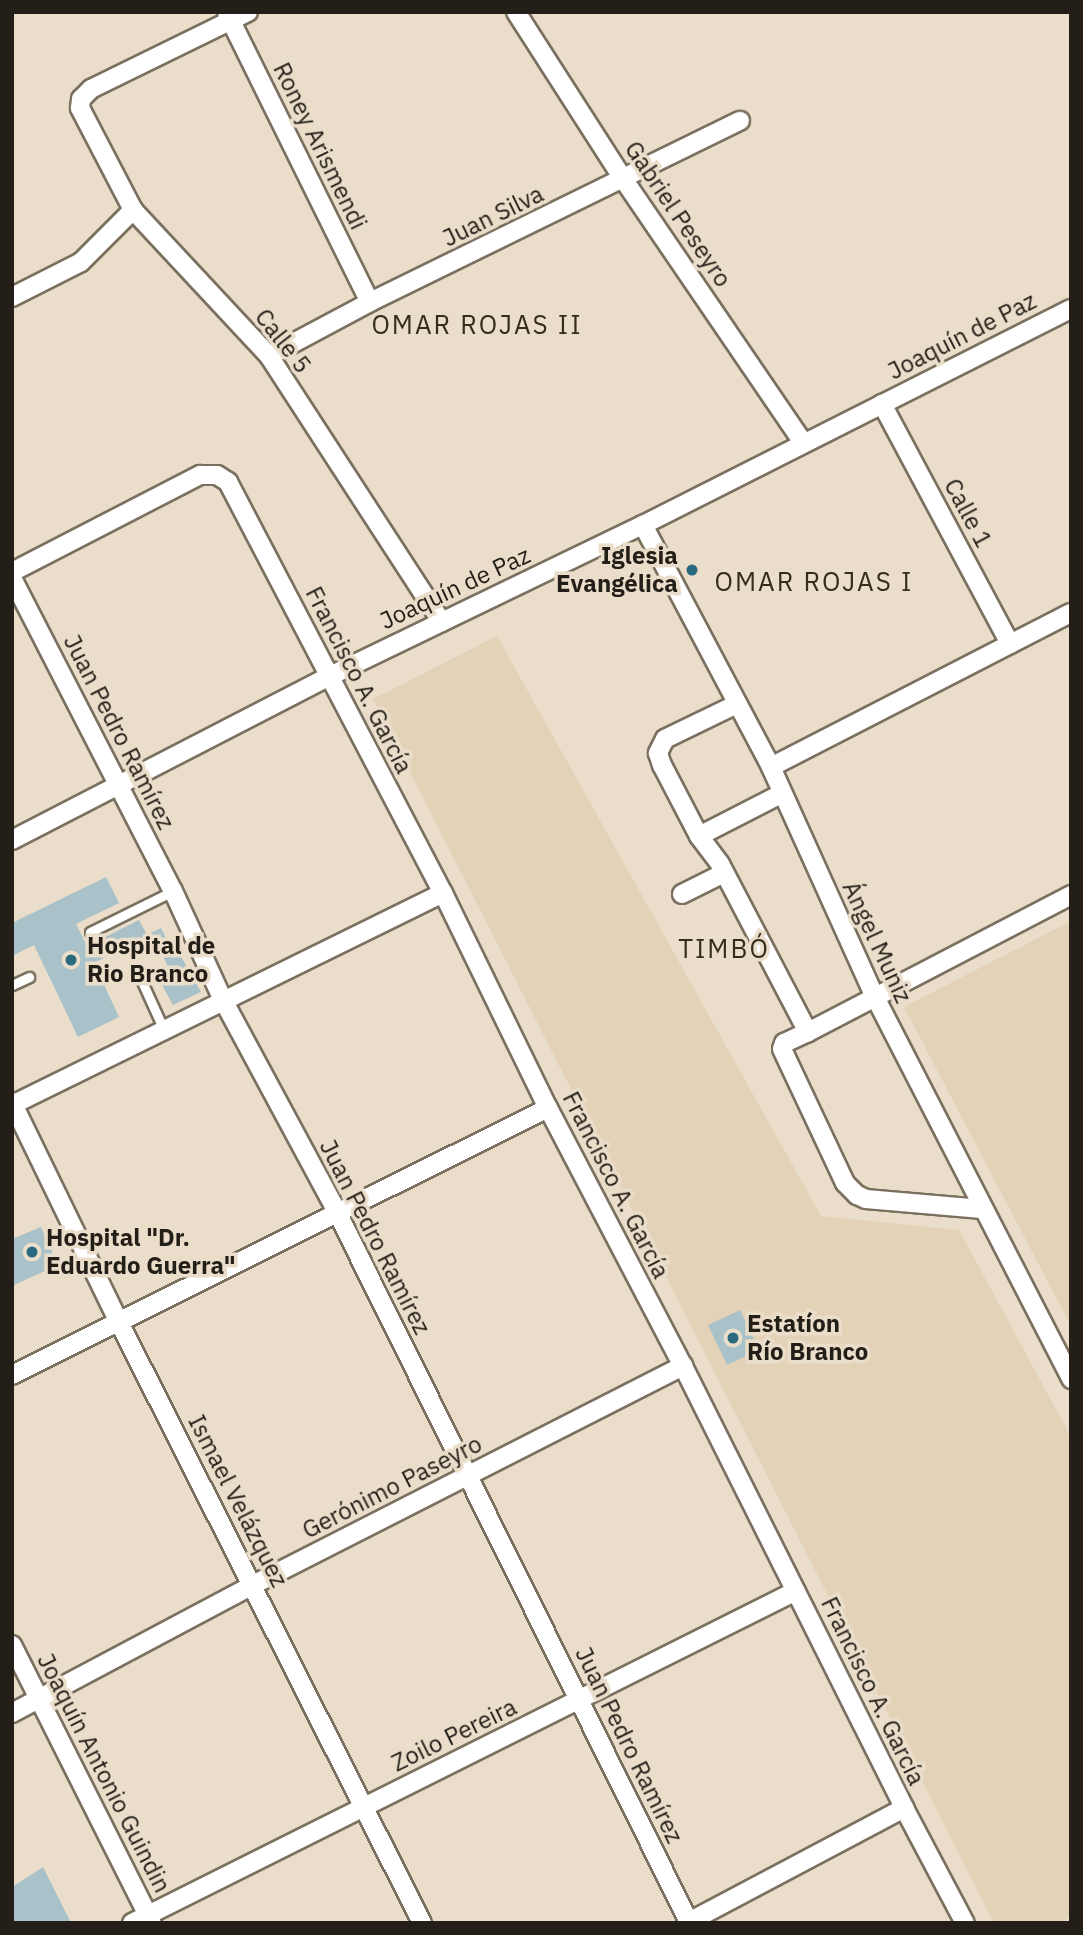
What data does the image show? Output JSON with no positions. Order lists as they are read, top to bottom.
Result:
{
  "streets": {
    "street": [
      "Roney Arismendi",
      "Gabriel Peseyro",
      "Juan Silva",
      "Joaquín de Paz",
      "Calle 5",
      "Calle 1",
      "Francisco A. García",
      "Juan Pedro Ramírez",
      "Ángel Muniz",
      "Gerónimo Paseyro",
      "Ismael Velázquez",
      "Zoilo Pereira",
      "Joaquín Antonio Guindin"
    ]
  },
  "crossings": [
    ["Roney Arismendi", "Juan Silva"],
    ["Roney Arismendi", "Calle 5"],
    ["Gabriel Peseyro", "Juan Silva"],
    ["Gabriel Peseyro", "Joaquín de Paz"],
    ["Juan Silva", "Calle 5"],
    ["Joaquín de Paz", "Calle 5"],
    ["Joaquín de Paz", "Calle 1"],
    ["Joaquín de Paz", "Francisco A. García"],
    ["Joaquín de Paz", "Juan Pedro Ramírez"],
    ["Joaquín de Paz", "Ángel Muniz"],
    ["Francisco A. García", "Gerónimo Paseyro"],
    ["Francisco A. García", "Zoilo Pereira"],
    ["Juan Pedro Ramírez", "Gerónimo Paseyro"],
    ["Juan Pedro Ramírez", "Zoilo Pereira"],
    ["Gerónimo Paseyro", "Ismael Velázquez"],
    ["Gerónimo Paseyro", "Joaquín Antonio Guindin"],
    ["Ismael Velázquez", "Zoilo Pereira"],
    ["Zoilo Pereira", "Joaquín Antonio Guindin"]
  ],
  "districts": ["OMAR ROJAS II", "OMAR ROJAS I", "TIMBÓ"],
  "places": [
    "Iglesia Evangélica",
    "Hospital de Rio Branco",
    "Hospital \"Dr. Eduardo Guerra\"",
    "Estatíon Río Branco"
  ]
}
